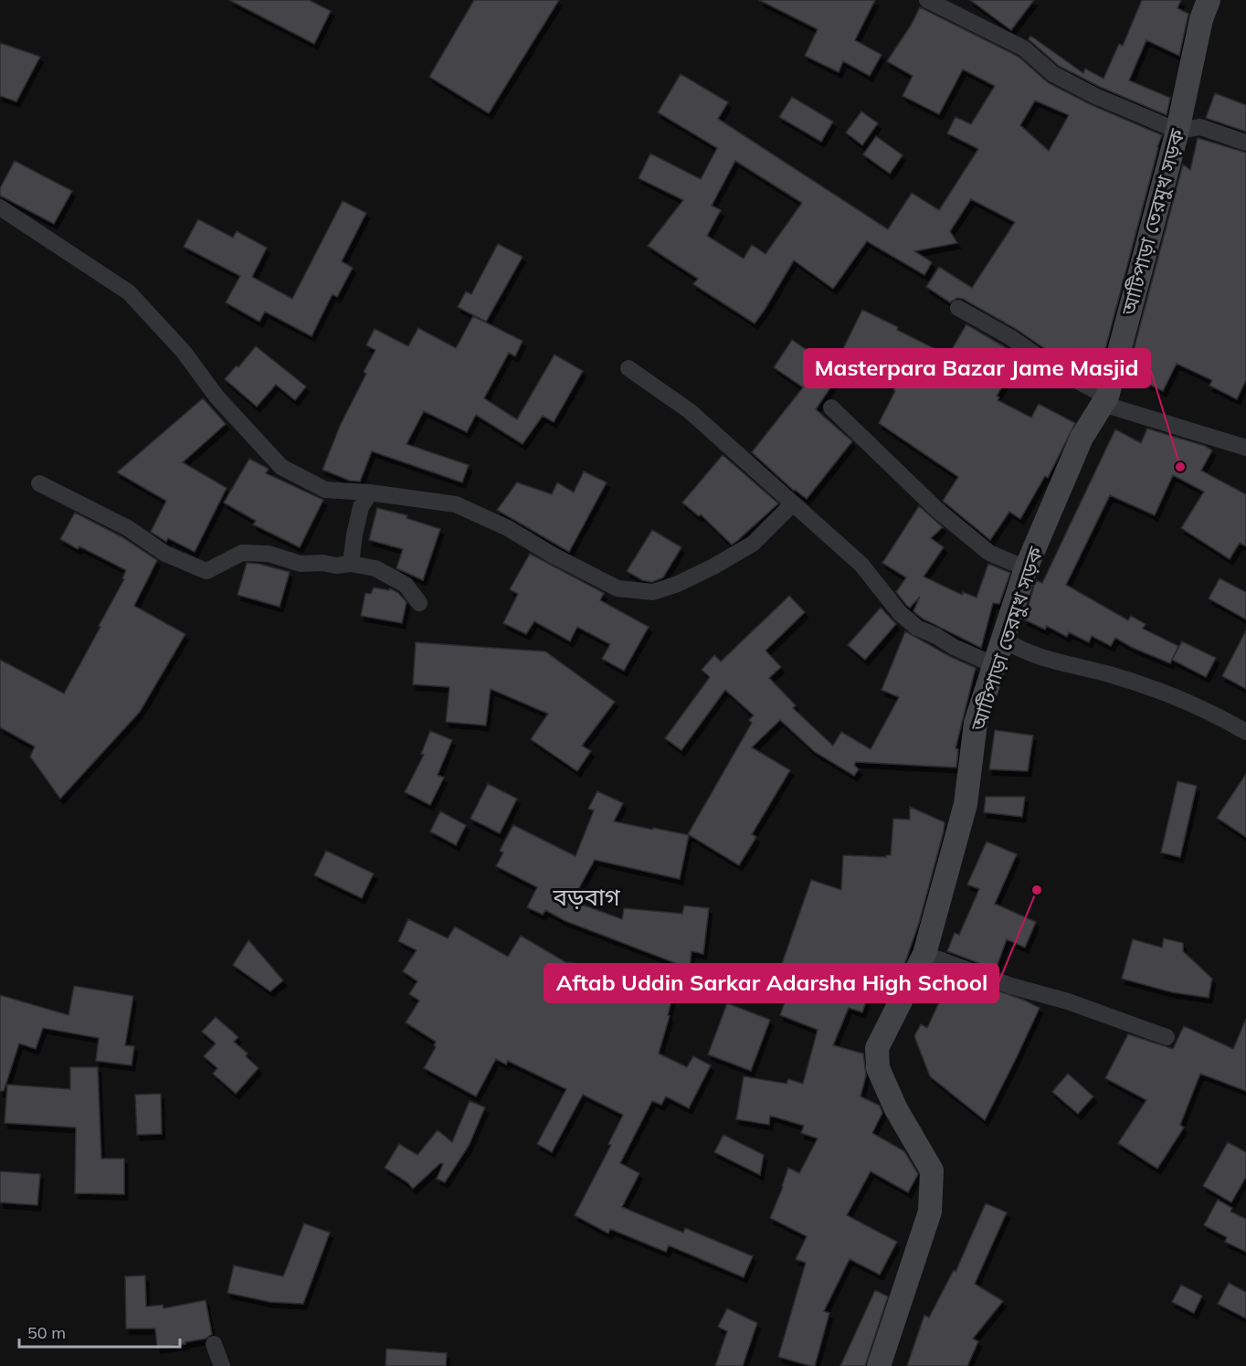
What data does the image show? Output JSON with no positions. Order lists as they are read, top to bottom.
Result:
{
  "streets": {
    "main road": ["আটিপাড়া তেরমুখ সড়ক"]
  },
  "districts": ["বড়বাগ"],
  "places": ["Masterpara Bazar Jame Masjid", "Aftab Uddin Sarkar Adarsha High School"],
  "scale_bar": "50 m"
}
